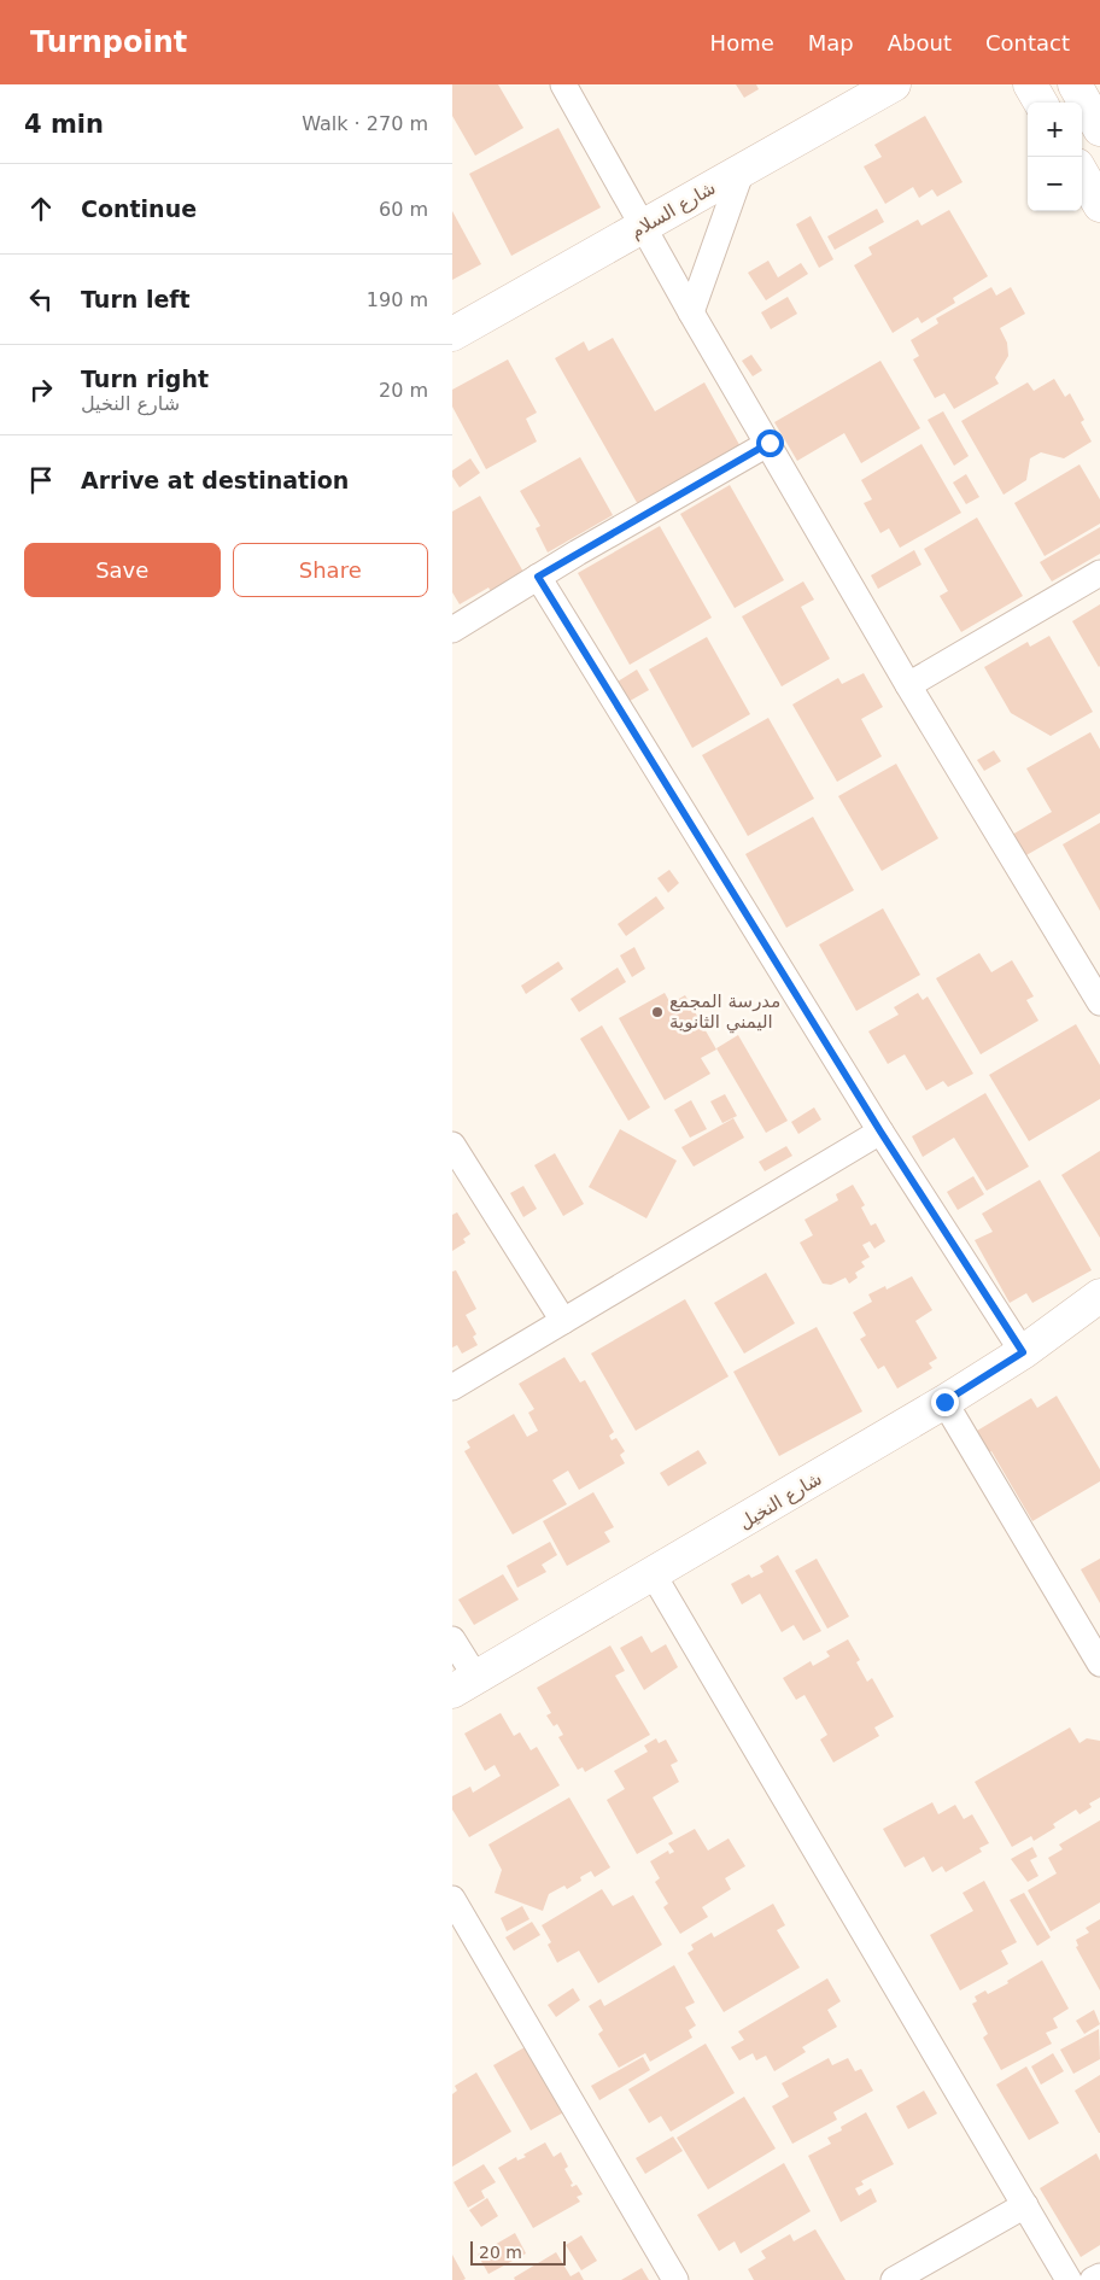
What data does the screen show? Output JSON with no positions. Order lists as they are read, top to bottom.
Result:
{
  "streets": {
    "street": ["شارع السلام", "شارع النخيل"]
  },
  "places": ["مدرسة المجمع اليمني الثانوية"],
  "scale_bar": "20 m",
  "page": {
    "header": "Turnpoint",
    "nav": [
      "Home",
      "Map",
      "About",
      "Contact"
    ],
    "heading": ["4 min", "Walk · 270 m"],
    "map_buttons": ["+", "−"],
    "list": [
      ["Continue", "60 m"],
      ["Turn left", "190 m"],
      ["Turn right", "شارع النخيل", "20 m"],
      "Arrive at destination"
    ],
    "buttons": ["Save", "Share"],
    "scale": "20 m"
  }
}
